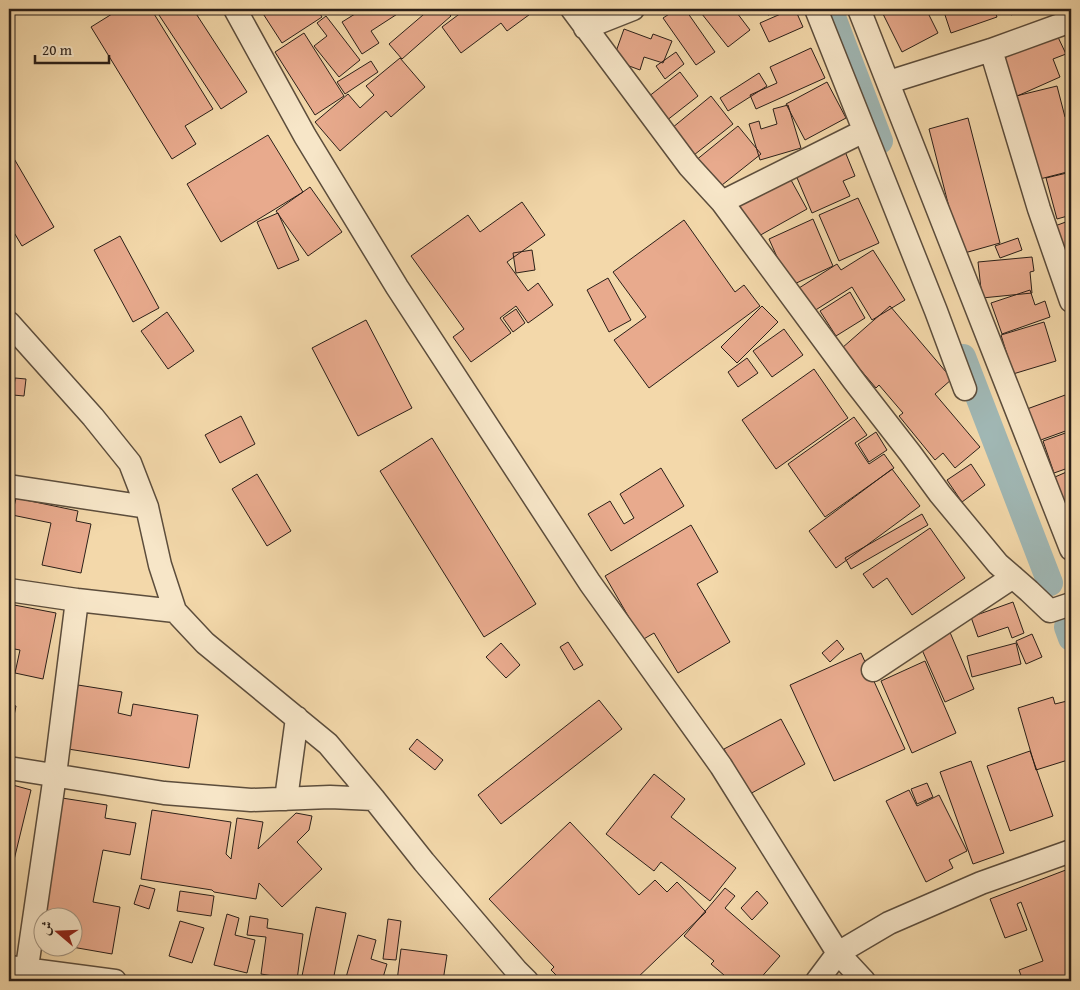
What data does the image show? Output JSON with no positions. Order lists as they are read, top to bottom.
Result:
{
  "scale_bar": "20 m",
  "north": "left"
}
